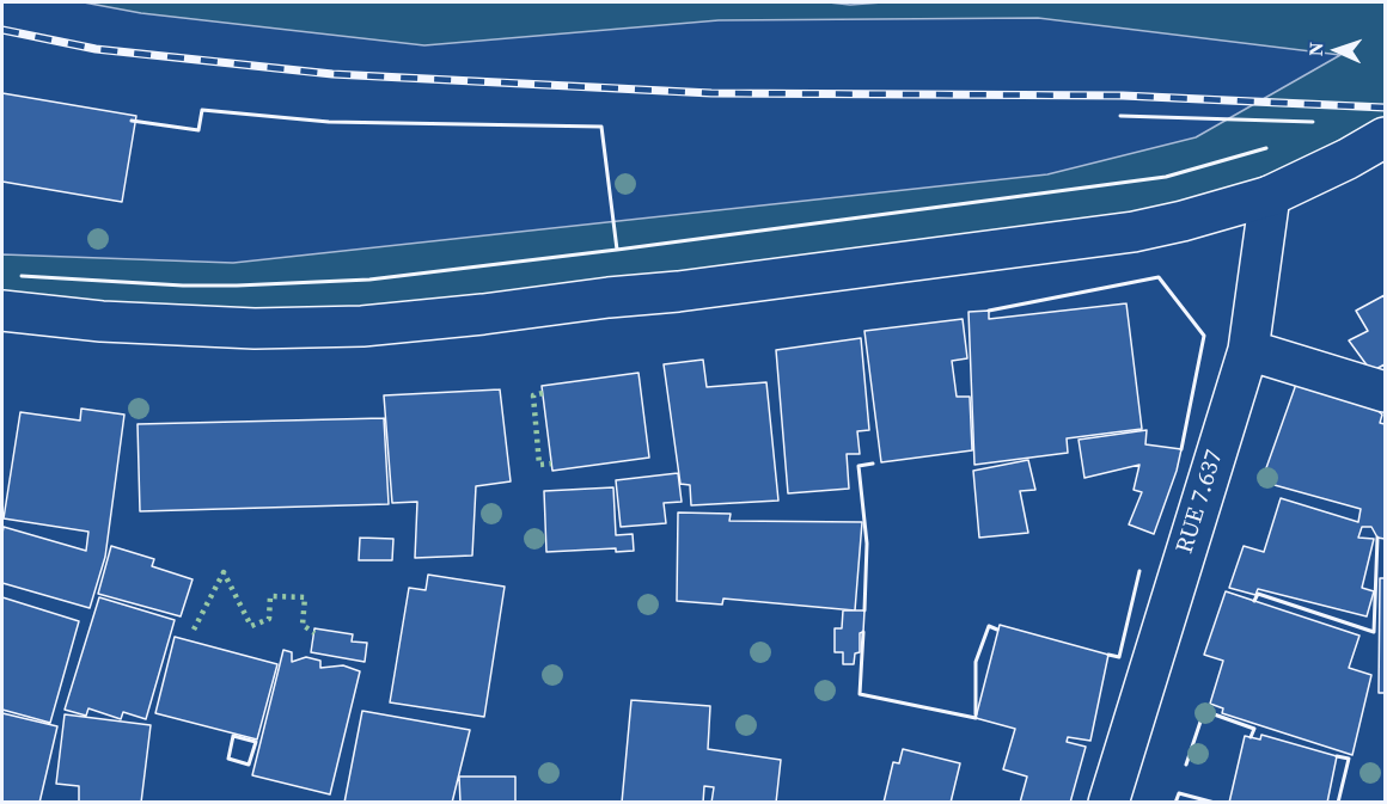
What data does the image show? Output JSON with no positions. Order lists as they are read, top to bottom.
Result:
{
  "streets": {
    "main road": ["RUE 7.637"]
  },
  "north": "left"
}
